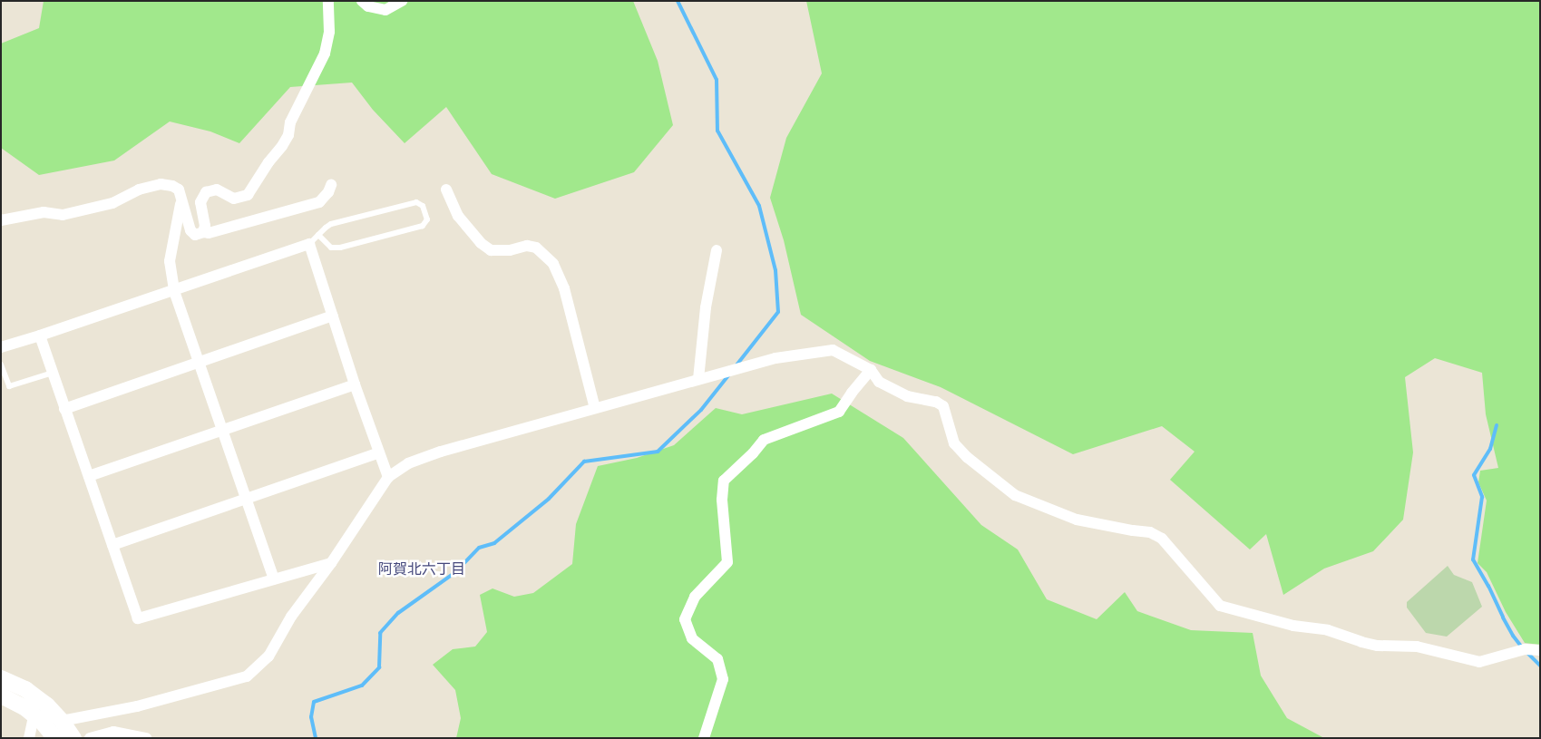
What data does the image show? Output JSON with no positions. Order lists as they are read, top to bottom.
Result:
{
  "districts": ["阿賀北六丁目"]
}
